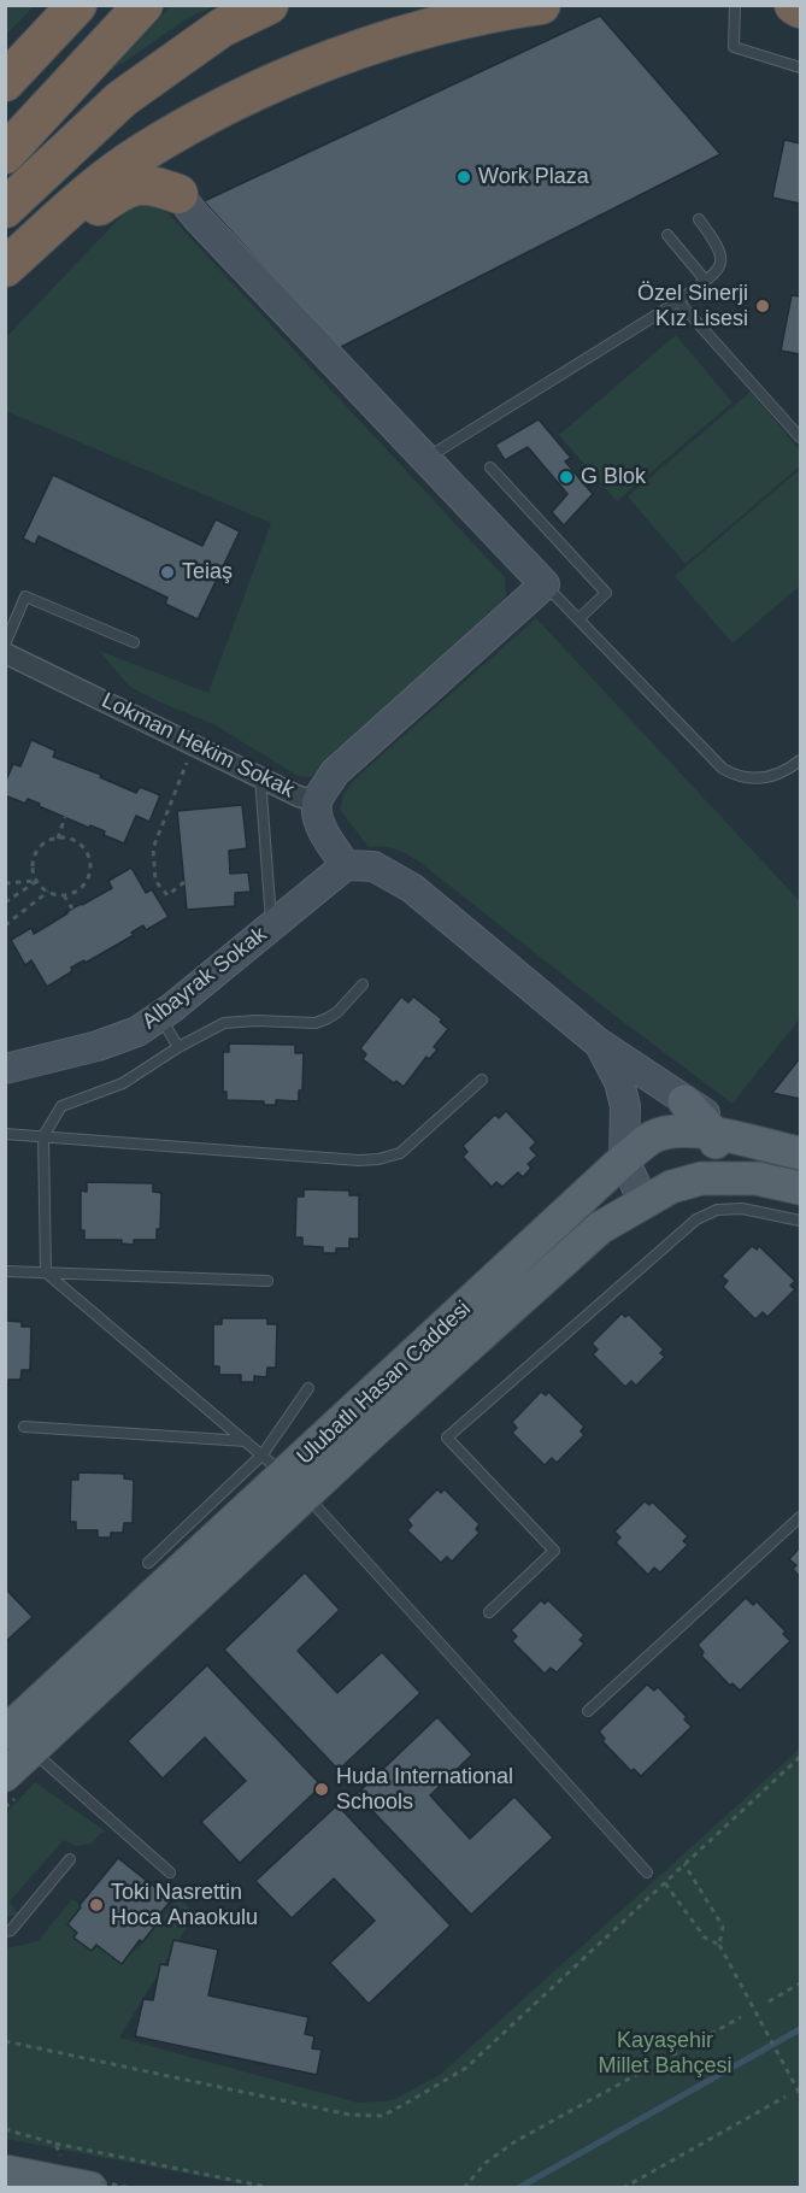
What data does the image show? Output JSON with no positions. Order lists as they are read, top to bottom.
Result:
{
  "streets": {
    "main road": ["Lokman Hekim Sokak", "Albayrak Sokak", "Ulubatlı Hasan Caddesi"]
  },
  "crossings": [
    ["Lokman Hekim Sokak", "Albayrak Sokak"]
  ],
  "parks": ["Kayaşehir Millet Bahçesi"],
  "places": [
    "Work Plaza",
    "Özel Sinerji Kız Lisesi",
    "G Blok",
    "Teiaş",
    "Huda International Schools",
    "Toki Nasrettin Hoca Anaokulu"
  ]
}
